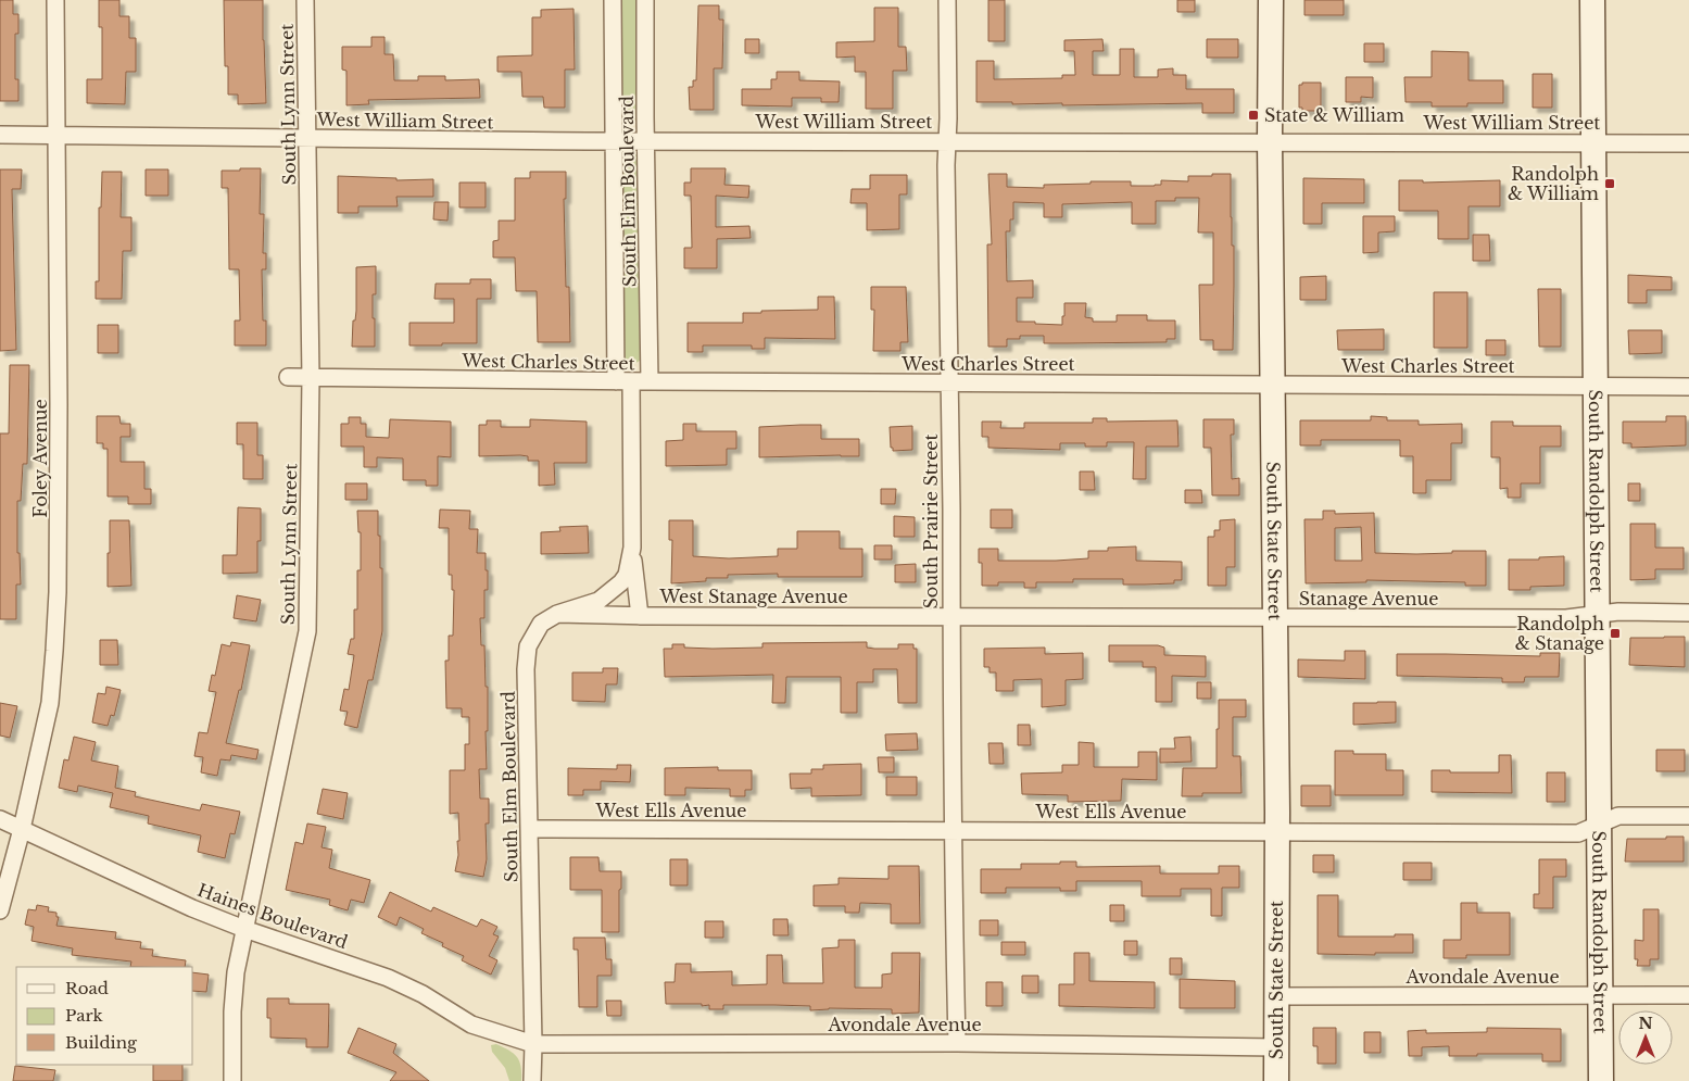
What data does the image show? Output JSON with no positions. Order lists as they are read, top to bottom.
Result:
{
  "streets": {
    "main road": ["South Randolph Street", "South State Street"],
    "street": [
      "South Lynn Street",
      "West William Street",
      "South Elm Boulevard",
      "West Charles Street",
      "Foley Avenue",
      "South Prairie Street",
      "West Stanage Avenue",
      "Stanage Avenue",
      "West Ells Avenue",
      "Haines Boulevard",
      "Avondale Avenue"
    ]
  },
  "crossings": [
    ["South Lynn Street", "West William Street"],
    ["South Lynn Street", "West Charles Street"],
    ["South Lynn Street", "Haines Boulevard"],
    ["West William Street", "South Elm Boulevard"],
    ["West William Street", "Foley Avenue"],
    ["West William Street", "South Randolph Street"],
    ["West William Street", "South Prairie Street"],
    ["West William Street", "South State Street"],
    ["South Elm Boulevard", "West Charles Street"],
    ["South Elm Boulevard", "West Stanage Avenue"],
    ["South Elm Boulevard", "West Ells Avenue"],
    ["South Elm Boulevard", "Haines Boulevard"],
    ["South Elm Boulevard", "Avondale Avenue"],
    ["West Charles Street", "South Randolph Street"],
    ["West Charles Street", "South Prairie Street"],
    ["West Charles Street", "South State Street"],
    ["Foley Avenue", "Haines Boulevard"],
    ["South Randolph Street", "Stanage Avenue"],
    ["South Randolph Street", "West Ells Avenue"],
    ["South Randolph Street", "Avondale Avenue"],
    ["South Prairie Street", "West Stanage Avenue"],
    ["South Prairie Street", "Stanage Avenue"],
    ["South Prairie Street", "West Ells Avenue"],
    ["South Prairie Street", "Avondale Avenue"],
    ["South State Street", "Stanage Avenue"],
    ["South State Street", "West Ells Avenue"],
    ["South State Street", "Avondale Avenue"],
    ["West Stanage Avenue", "Stanage Avenue"],
    ["Haines Boulevard", "Avondale Avenue"]
  ],
  "places": {
    "transit": ["State & William", "Randolph & William", "Randolph & Stanage"]
  },
  "legend": ["Road", "Park", "Building"],
  "north": "top"
}
